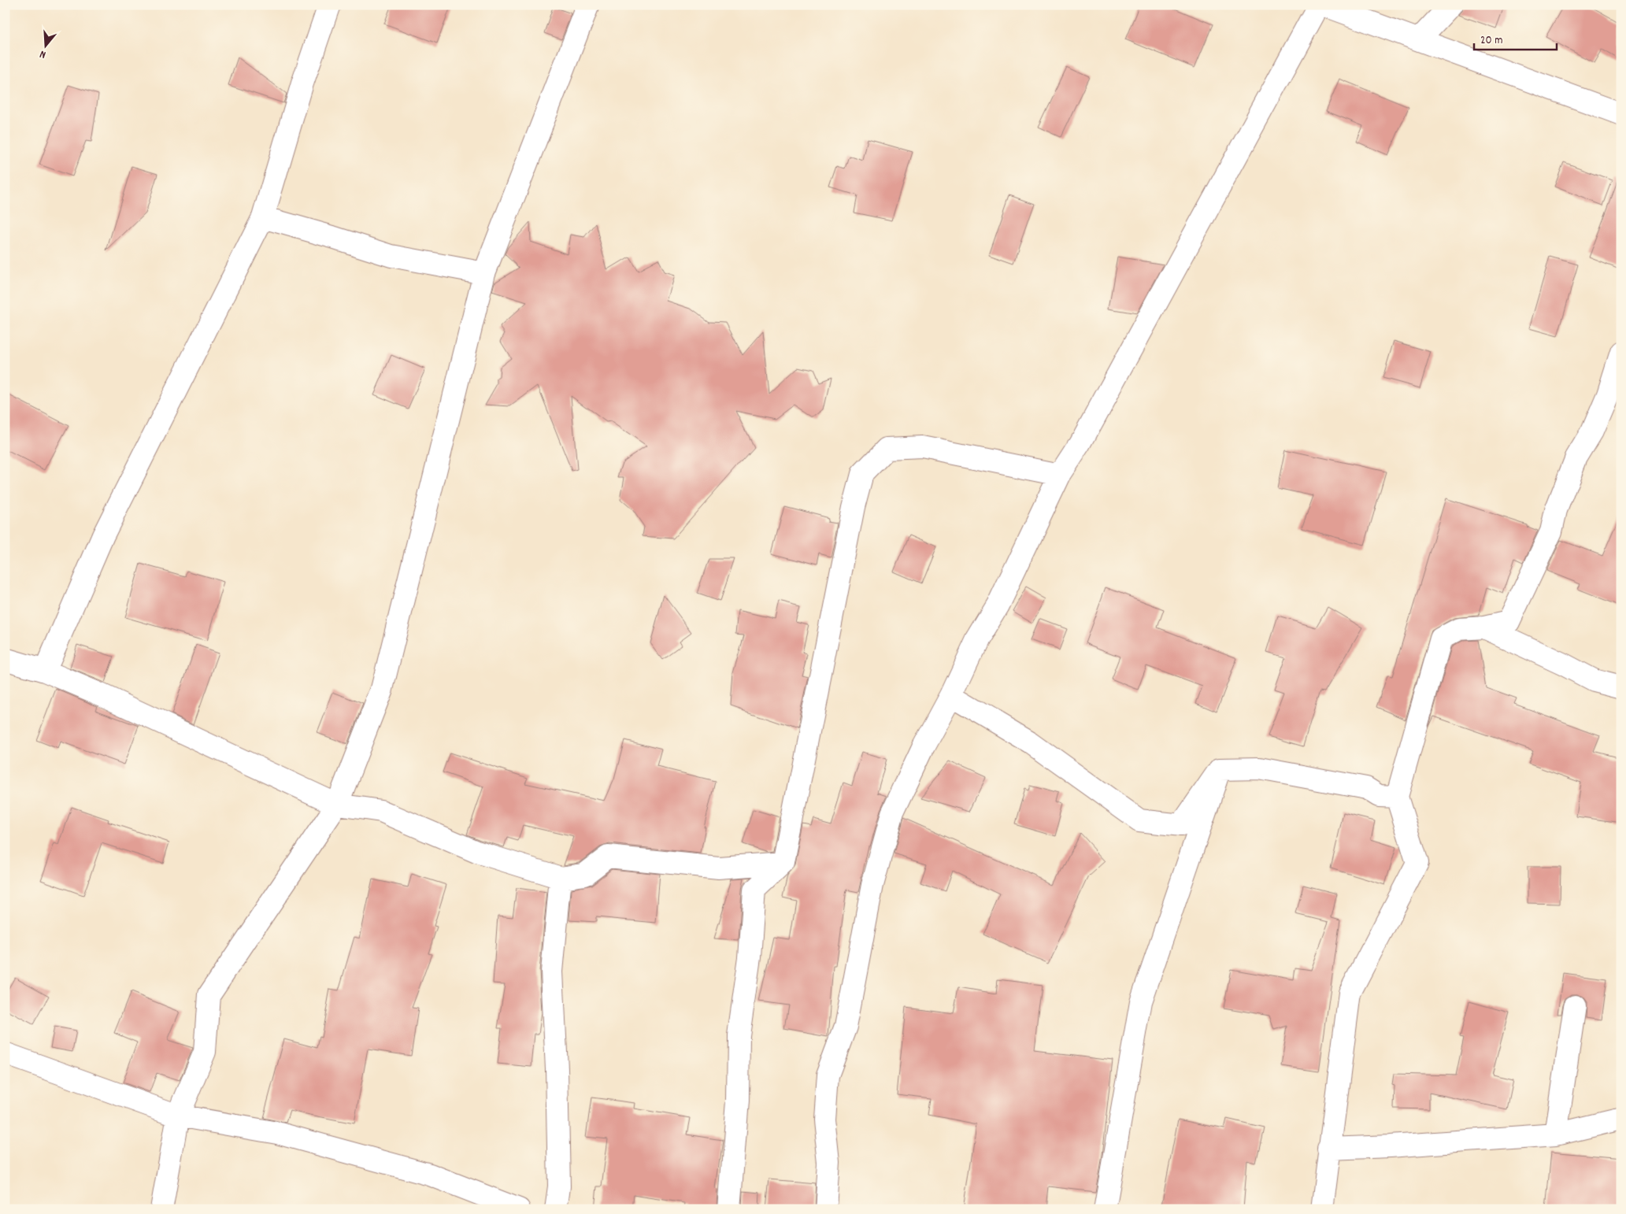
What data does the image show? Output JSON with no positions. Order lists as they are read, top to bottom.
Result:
{
  "scale_bar": "20 m",
  "north": "bottom"
}
